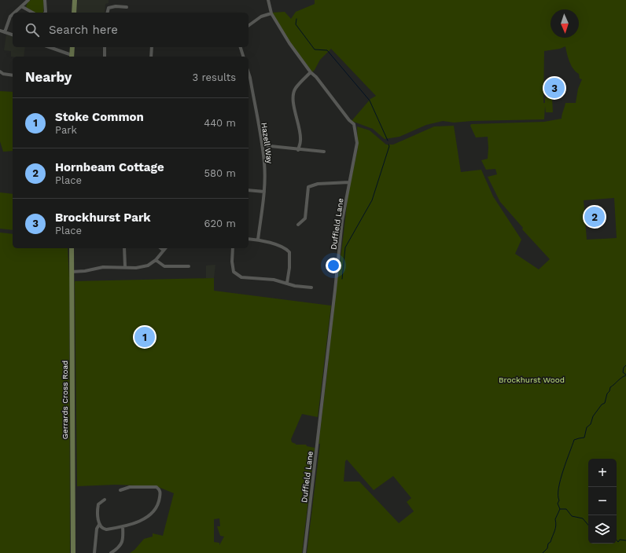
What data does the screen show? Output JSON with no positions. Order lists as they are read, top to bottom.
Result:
{
  "streets": {
    "main road": ["Gerrards Cross Road"],
    "street": ["Hazell Way", "Duffield Lane"]
  },
  "parks": ["Brockhurst Wood"],
  "north": "bottom",
  "page": {
    "search": "Search here",
    "heading": ["Nearby", "3 results"],
    "pins": ["3", "2", "1"],
    "list": [
      {
        "mark": "1",
        "name": "Stoke Common",
        "note": "Park",
        "value": "440 m"
      },
      {
        "mark": "2",
        "name": "Hornbeam Cottage",
        "note": "Place",
        "value": "580 m"
      },
      {
        "mark": "3",
        "name": "Brockhurst Park",
        "note": "Place",
        "value": "620 m"
      }
    ],
    "map_buttons": ["+", "−"]
  }
}
